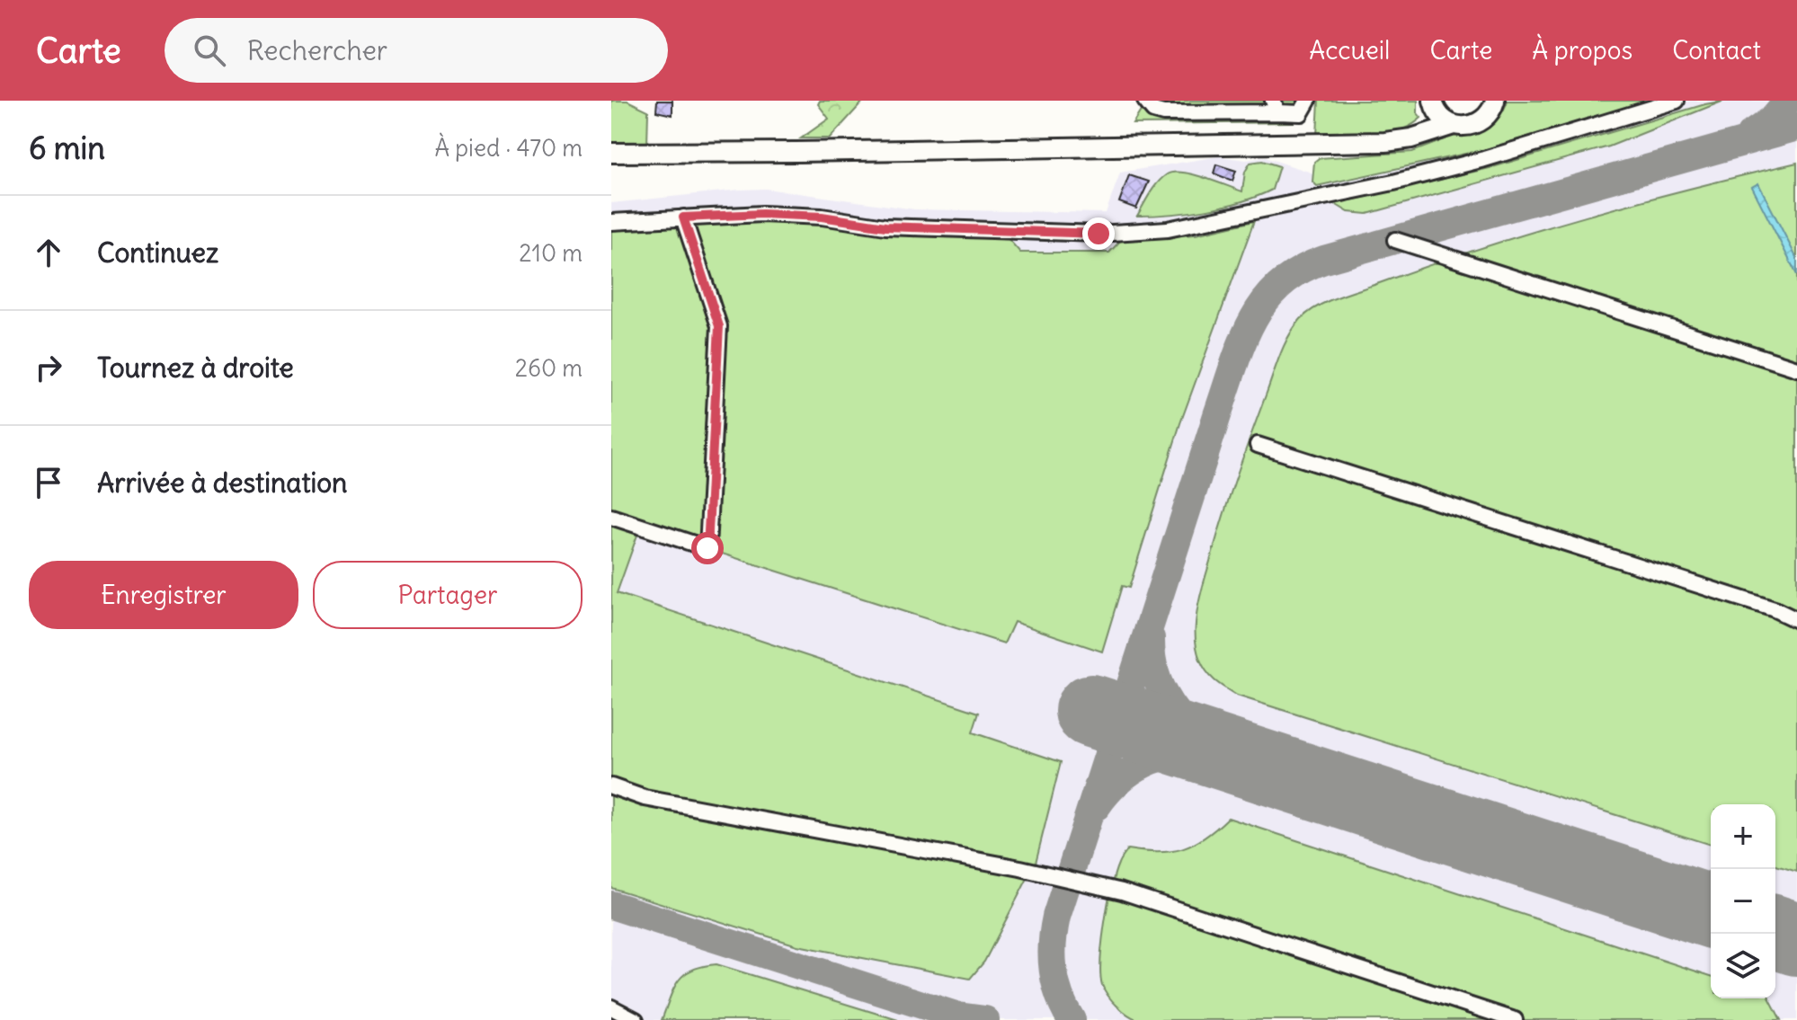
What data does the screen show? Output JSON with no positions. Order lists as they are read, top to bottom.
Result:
{
  "page": {
    "header": "Carte",
    "search": "Rechercher",
    "nav": [
      "Accueil",
      "Carte",
      "À propos",
      "Contact"
    ],
    "heading": ["6 min", "À pied · 470 m"],
    "list": [
      ["Continuez", "210 m"],
      ["Tournez à droite", "260 m"],
      "Arrivée à destination"
    ],
    "buttons": ["Enregistrer", "Partager"],
    "map_buttons": ["+", "−"]
  }
}
